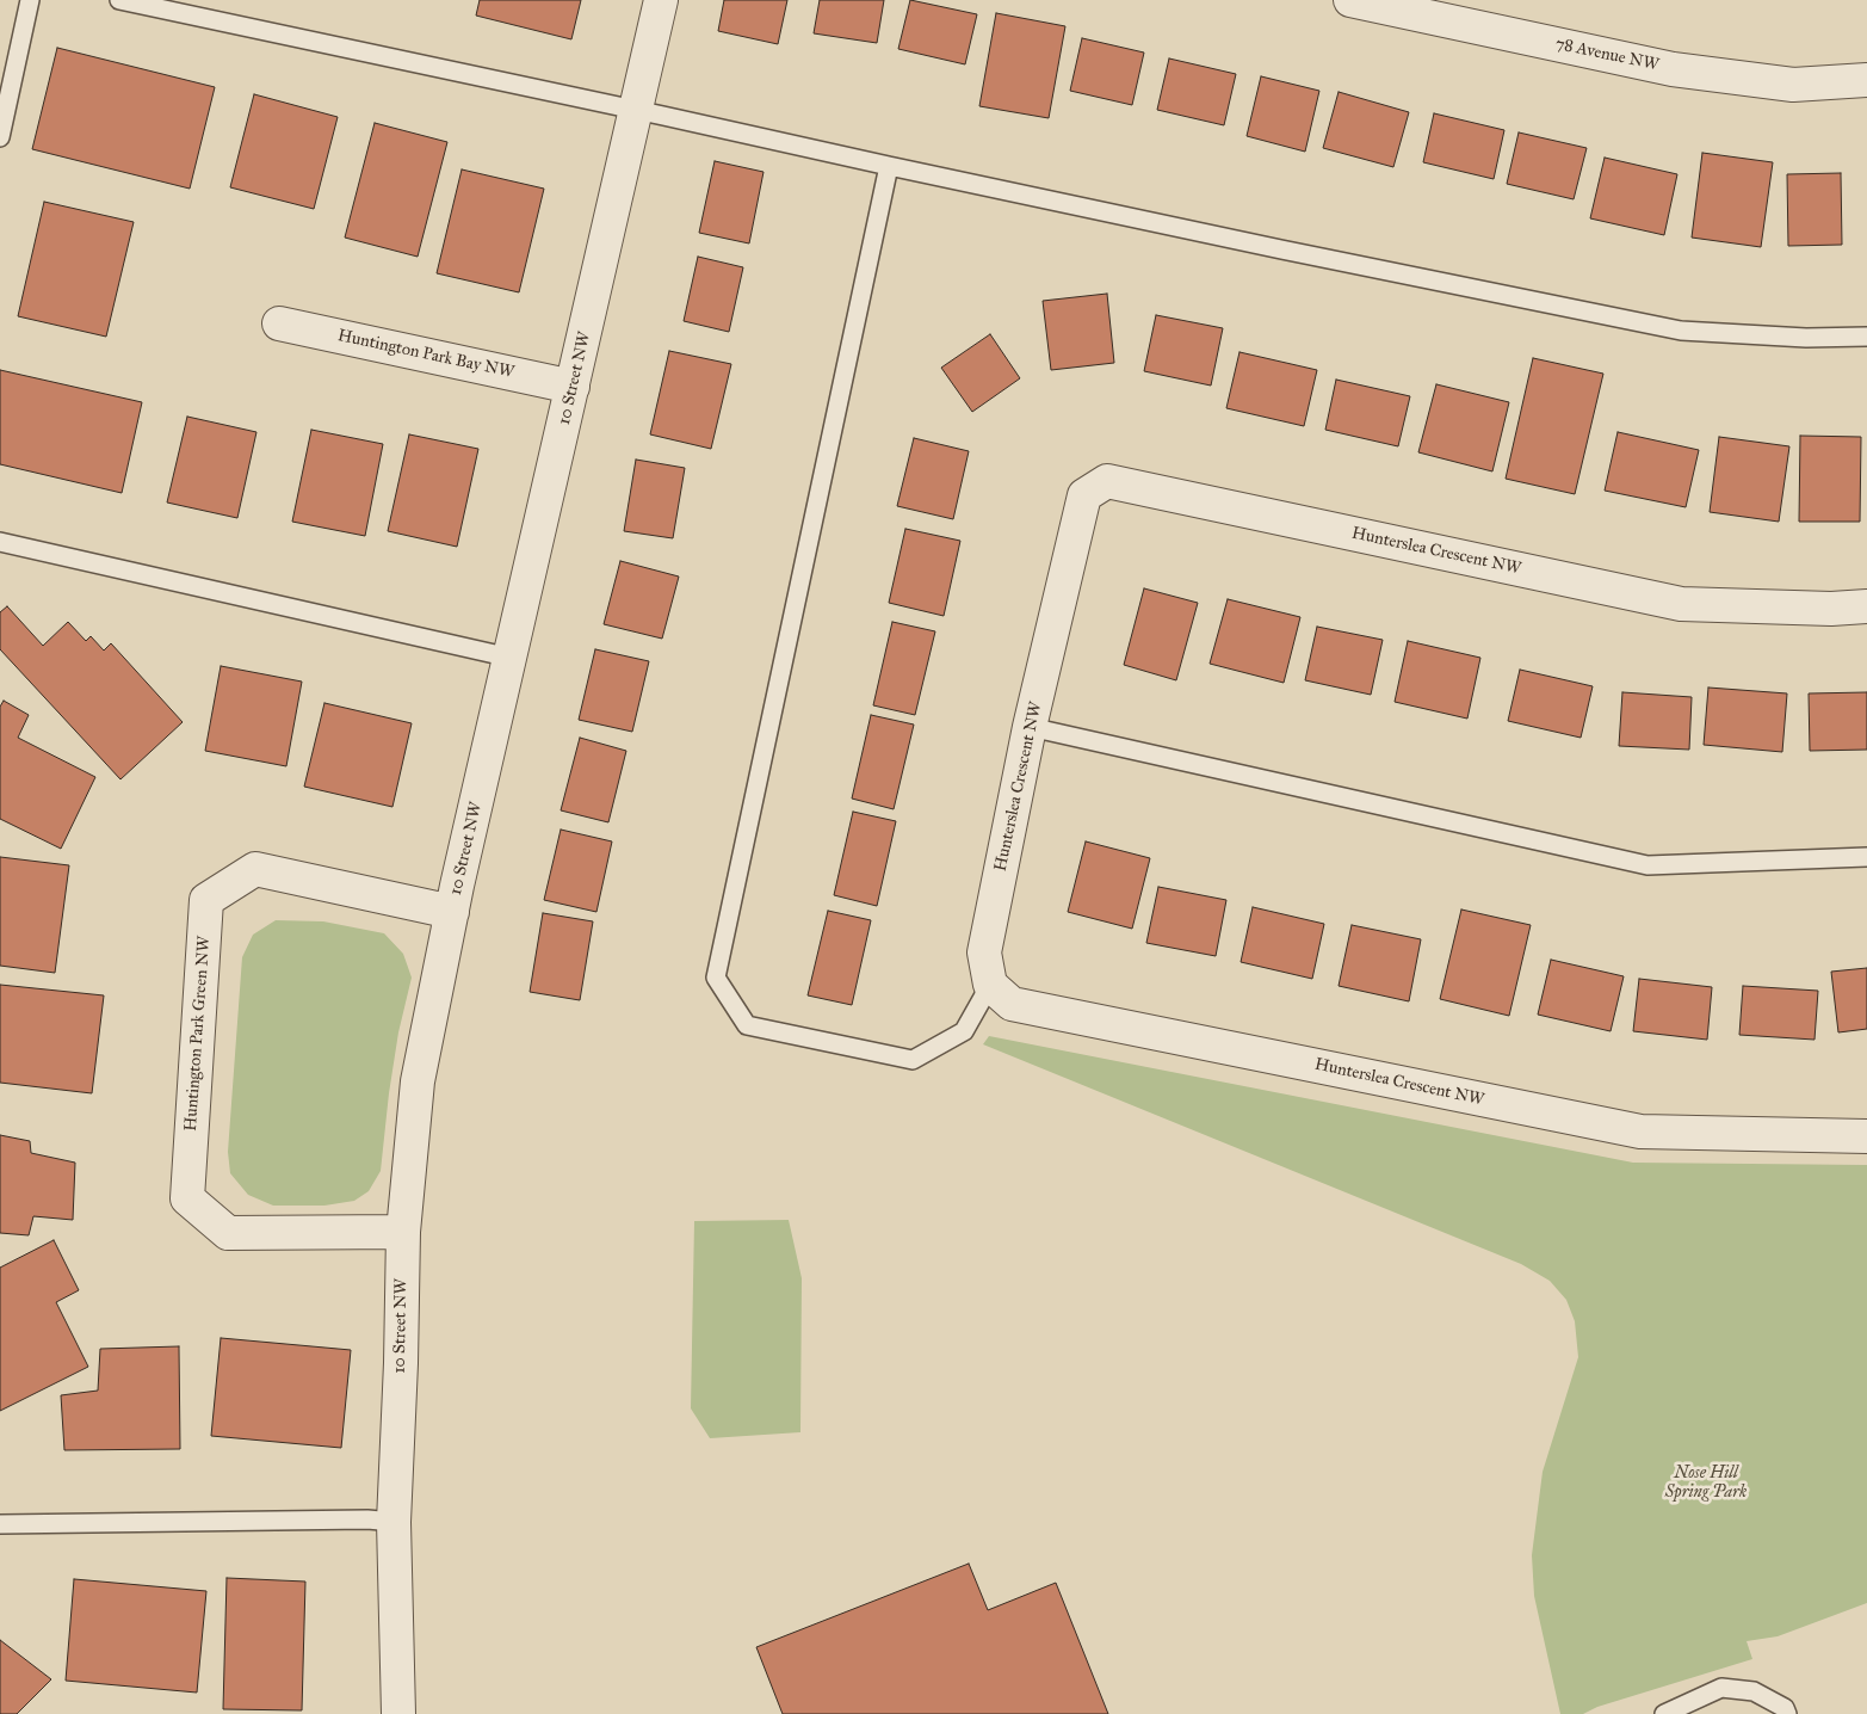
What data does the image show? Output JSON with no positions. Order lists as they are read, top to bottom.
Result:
{
  "streets": {
    "street": [
      "78 Avenue NW",
      "Huntington Park Bay NW",
      "10 Street NW",
      "Hunterslea Crescent NW",
      "Huntington Park Green NW"
    ]
  },
  "crossings": [
    ["Huntington Park Bay NW", "10 Street NW"],
    ["10 Street NW", "Huntington Park Green NW"]
  ],
  "parks": ["Nose Hill Spring Park"]
}
